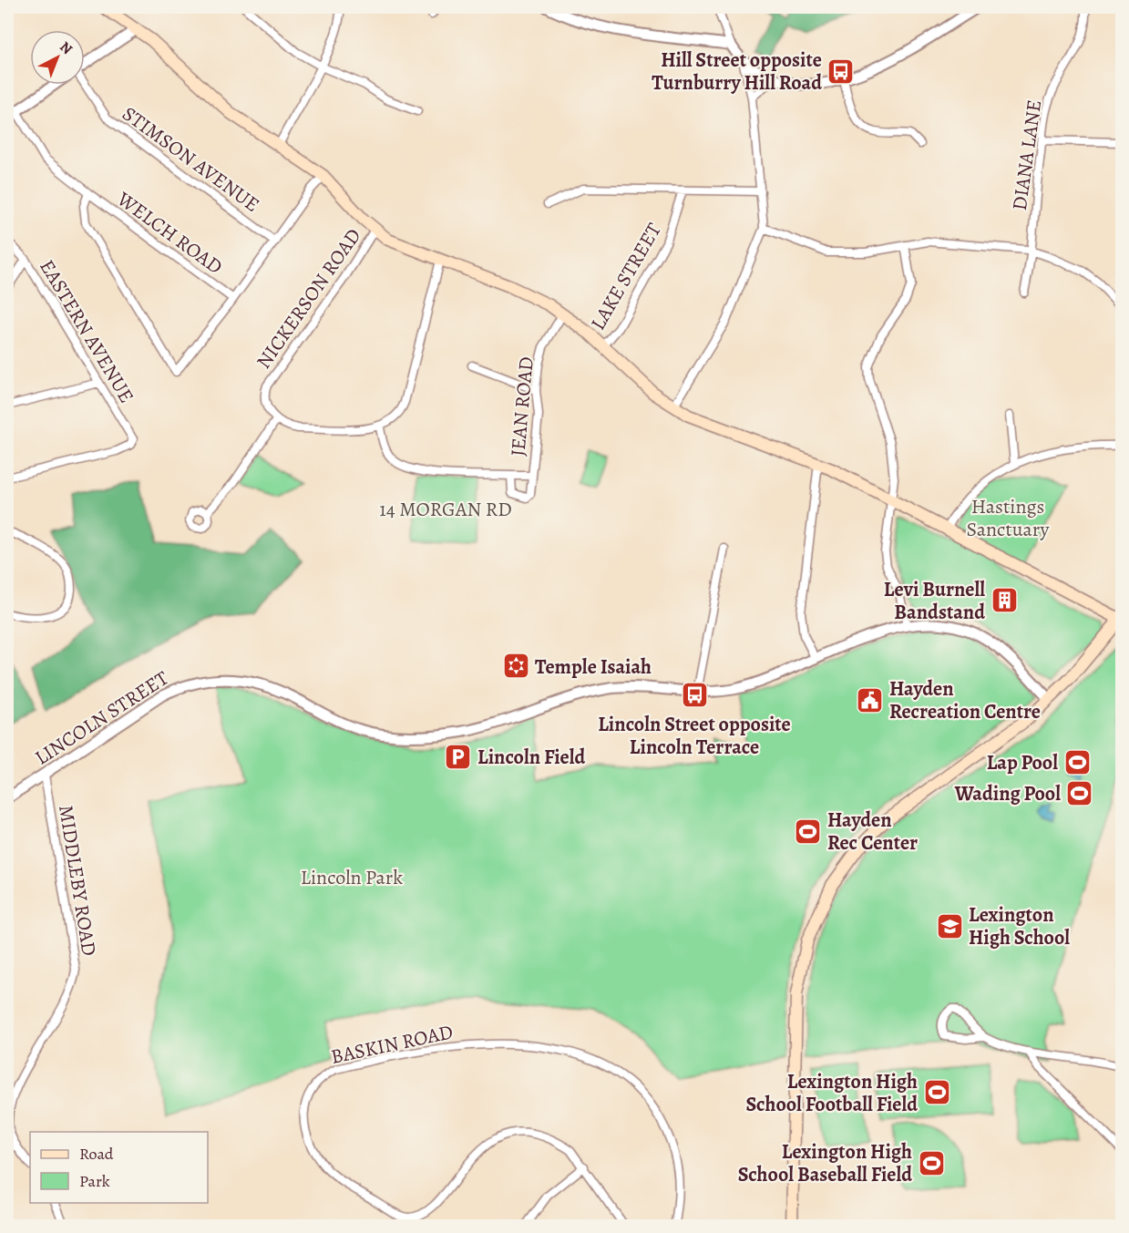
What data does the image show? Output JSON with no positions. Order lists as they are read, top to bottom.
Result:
{
  "streets": {
    "street": [
      "DIANA LANE",
      "STIMSON AVENUE",
      "WELCH ROAD",
      "LAKE STREET",
      "NICKERSON ROAD",
      "EASTERN AVENUE",
      "JEAN ROAD",
      "LINCOLN STREET",
      "MIDDLEBY ROAD",
      "BASKIN ROAD"
    ]
  },
  "crossings": [
    ["LINCOLN STREET", "MIDDLEBY ROAD"]
  ],
  "parks": ["Hastings Sanctuary", "14 MORGAN RD", "Lincoln Park"],
  "places": {
    "bus stop": ["Hill Street opposite Turnburry Hill Road", "Lincoln Street opposite Lincoln Terrace"],
    "building": ["Levi Burnell Bandstand"],
    "synagogue": ["Temple Isaiah"],
    "public building": ["Hayden Recreation Centre"],
    "parking": ["Lincoln Field"],
    "sports": [
      "Lap Pool",
      "Wading Pool",
      "Hayden Rec Center",
      "Lexington High School Football Field",
      "Lexington High School Baseball Field"
    ],
    "school or university": ["Lexington High School"]
  },
  "legend": ["Road", "Park"],
  "north": "top right"
}
